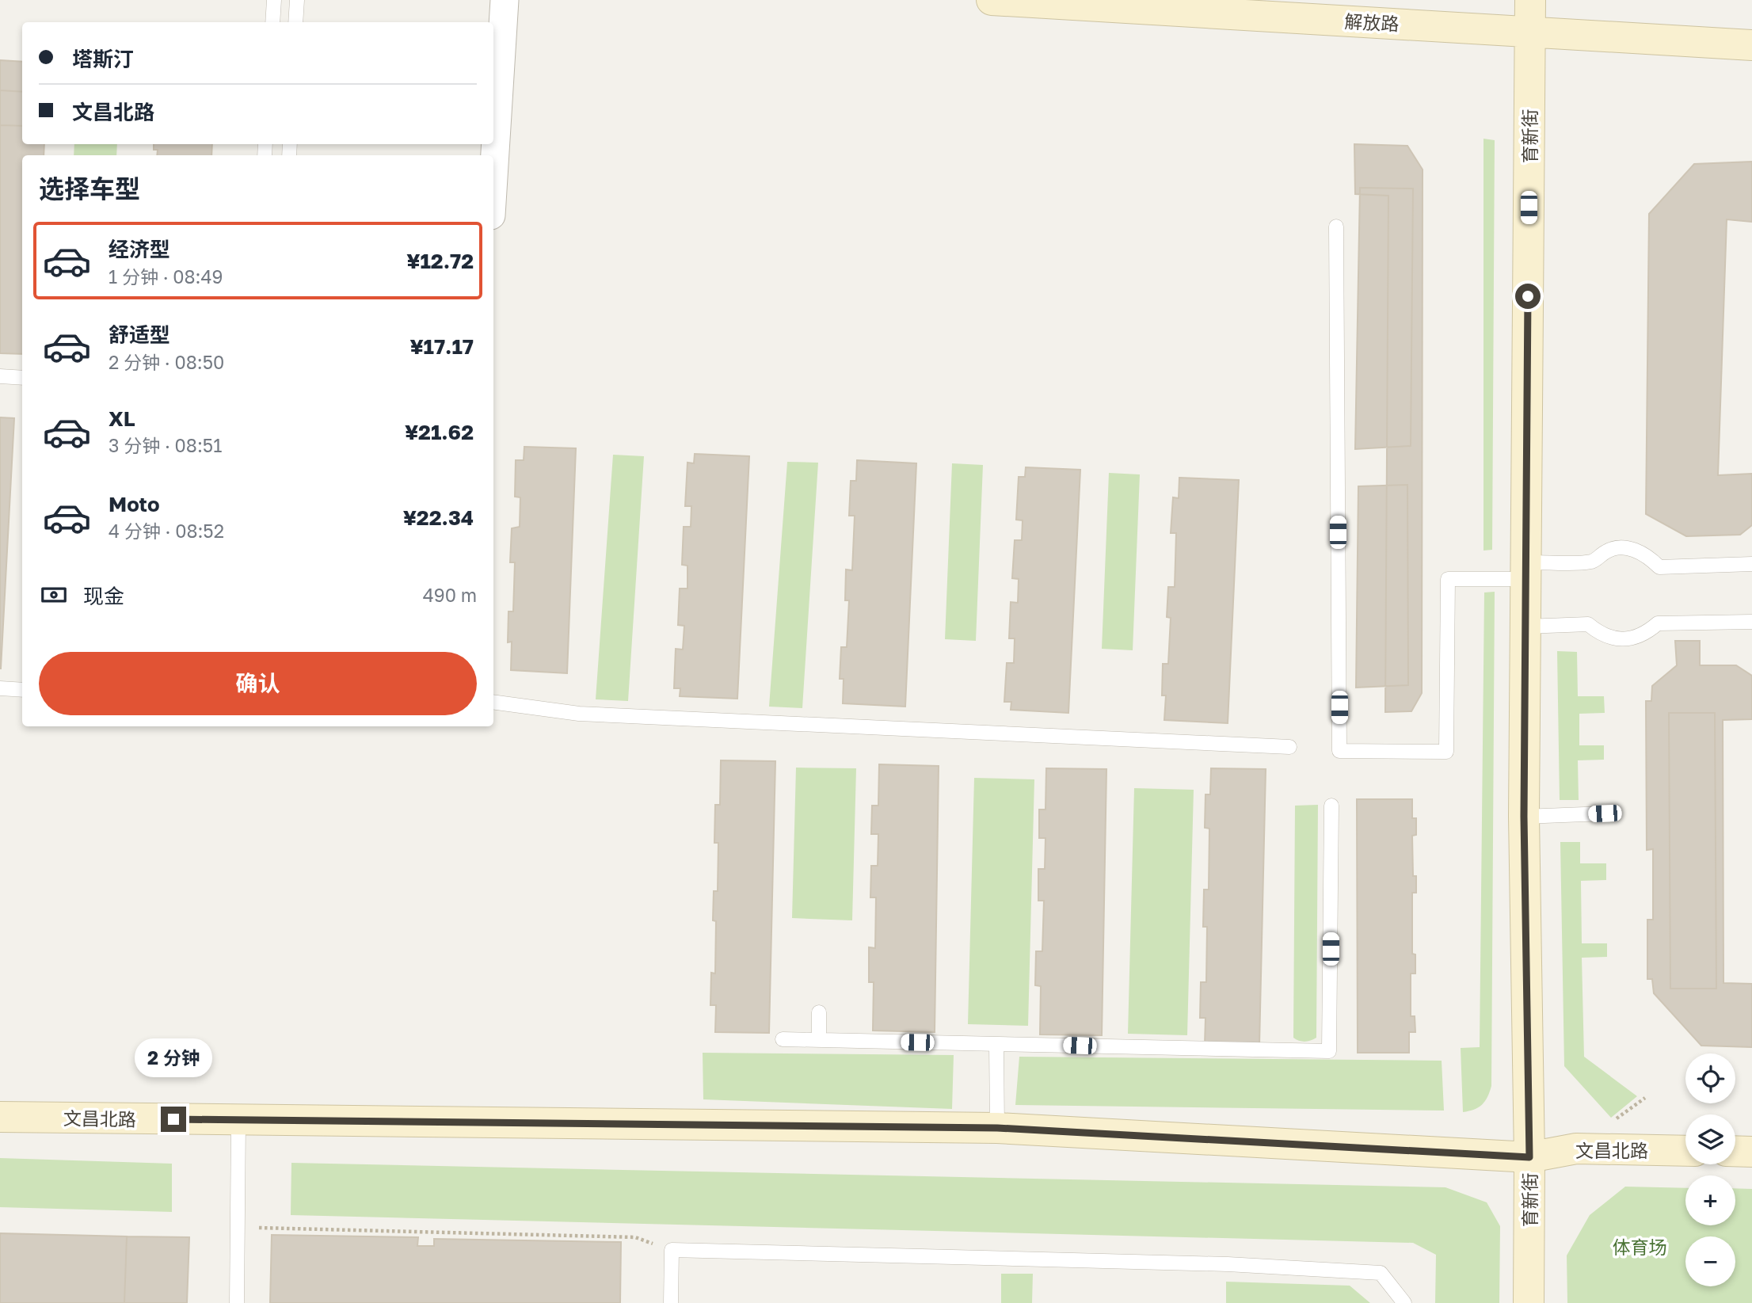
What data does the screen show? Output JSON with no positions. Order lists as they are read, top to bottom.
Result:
{
  "streets": {
    "street": ["解放路", "育新街", "文昌北路"]
  },
  "crossings": [
    ["解放路", "育新街"],
    ["育新街", "文昌北路"]
  ],
  "parks": ["体育场"],
  "page": {
    "banner": ["塔斯汀", "文昌北路"],
    "heading": "选择车型",
    "list": [
      {
        "name": "经济型",
        "note": "1 分钟 · 08:49",
        "value": "¥12.72"
      },
      {
        "name": "舒适型",
        "note": "2 分钟 · 08:50",
        "value": "¥17.17"
      },
      {
        "name": "XL",
        "note": "3 分钟 · 08:51",
        "value": "¥21.62"
      },
      {
        "name": "Moto",
        "note": "4 分钟 · 08:52",
        "value": "¥22.34"
      }
    ],
    "pay": ["现金", "490 m"],
    "buttons": "确认",
    "bubble": "2 分钟",
    "map_buttons": ["+", "−"]
  }
}
